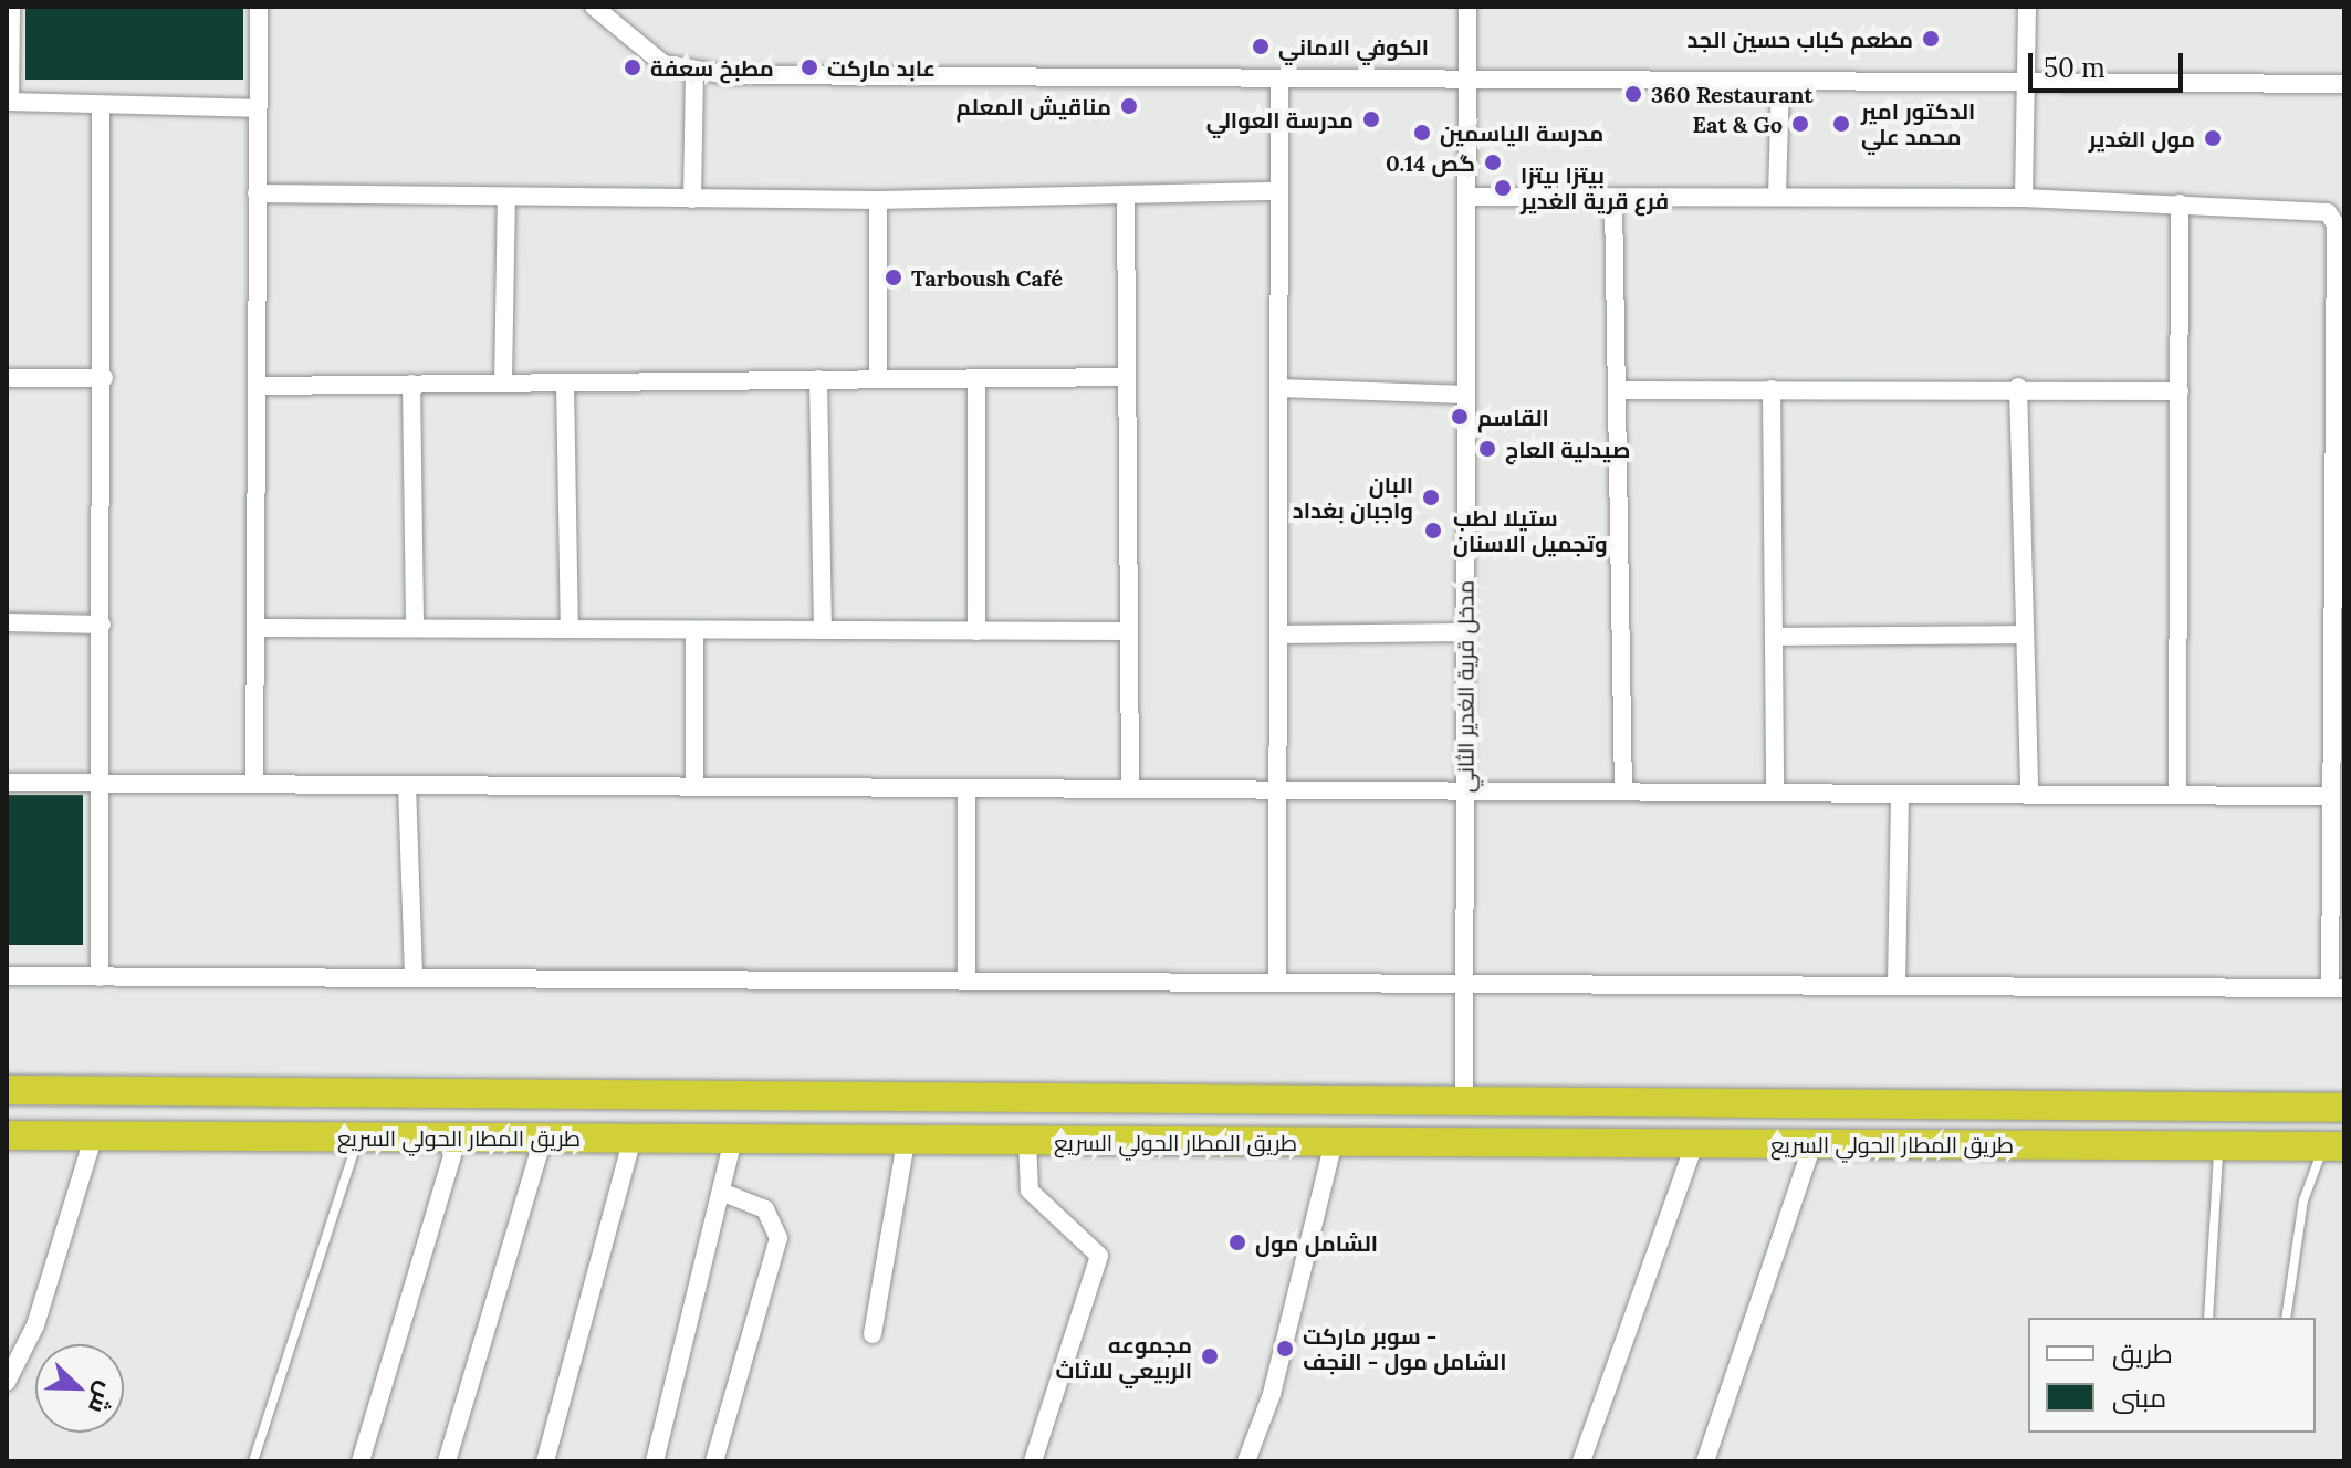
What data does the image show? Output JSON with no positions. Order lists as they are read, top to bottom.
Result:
{
  "streets": {
    "highway": ["طريق المطار الحولي السريع"],
    "street": ["مدخل قرية الغدير الثاني"]
  },
  "crossings": [
    ["مدخل قرية الغدير الثاني", "طريق المطار الحولي السريع"]
  ],
  "places": [
    "مطعم كباب حسين الجد",
    "الكوفي الاماني",
    "مطبخ سعفة",
    "عابد ماركت",
    "360 Restaurant",
    "مناقيش المعلم",
    "مدرسة العوالي",
    "Eat & Go",
    "الدكتور امير محمد علي",
    "مدرسة الياسمين",
    "مول الغدير",
    "گص 0.14",
    "بيتزا بيتزا فرع قرية الغدير",
    "Tarboush Café",
    "القاسم",
    "صيدلية العاج",
    "البان واجبان بغداد",
    "ستيلا لطب وتجميل الاسنان",
    "الشامل مول",
    "سوبر ماركت - الشامل مول - النجف",
    "مجموعه الربيعي للاثاث"
  ],
  "legend": ["طريق", "مبنى"],
  "scale_bar": "50 m",
  "north": "bottom right"
}
